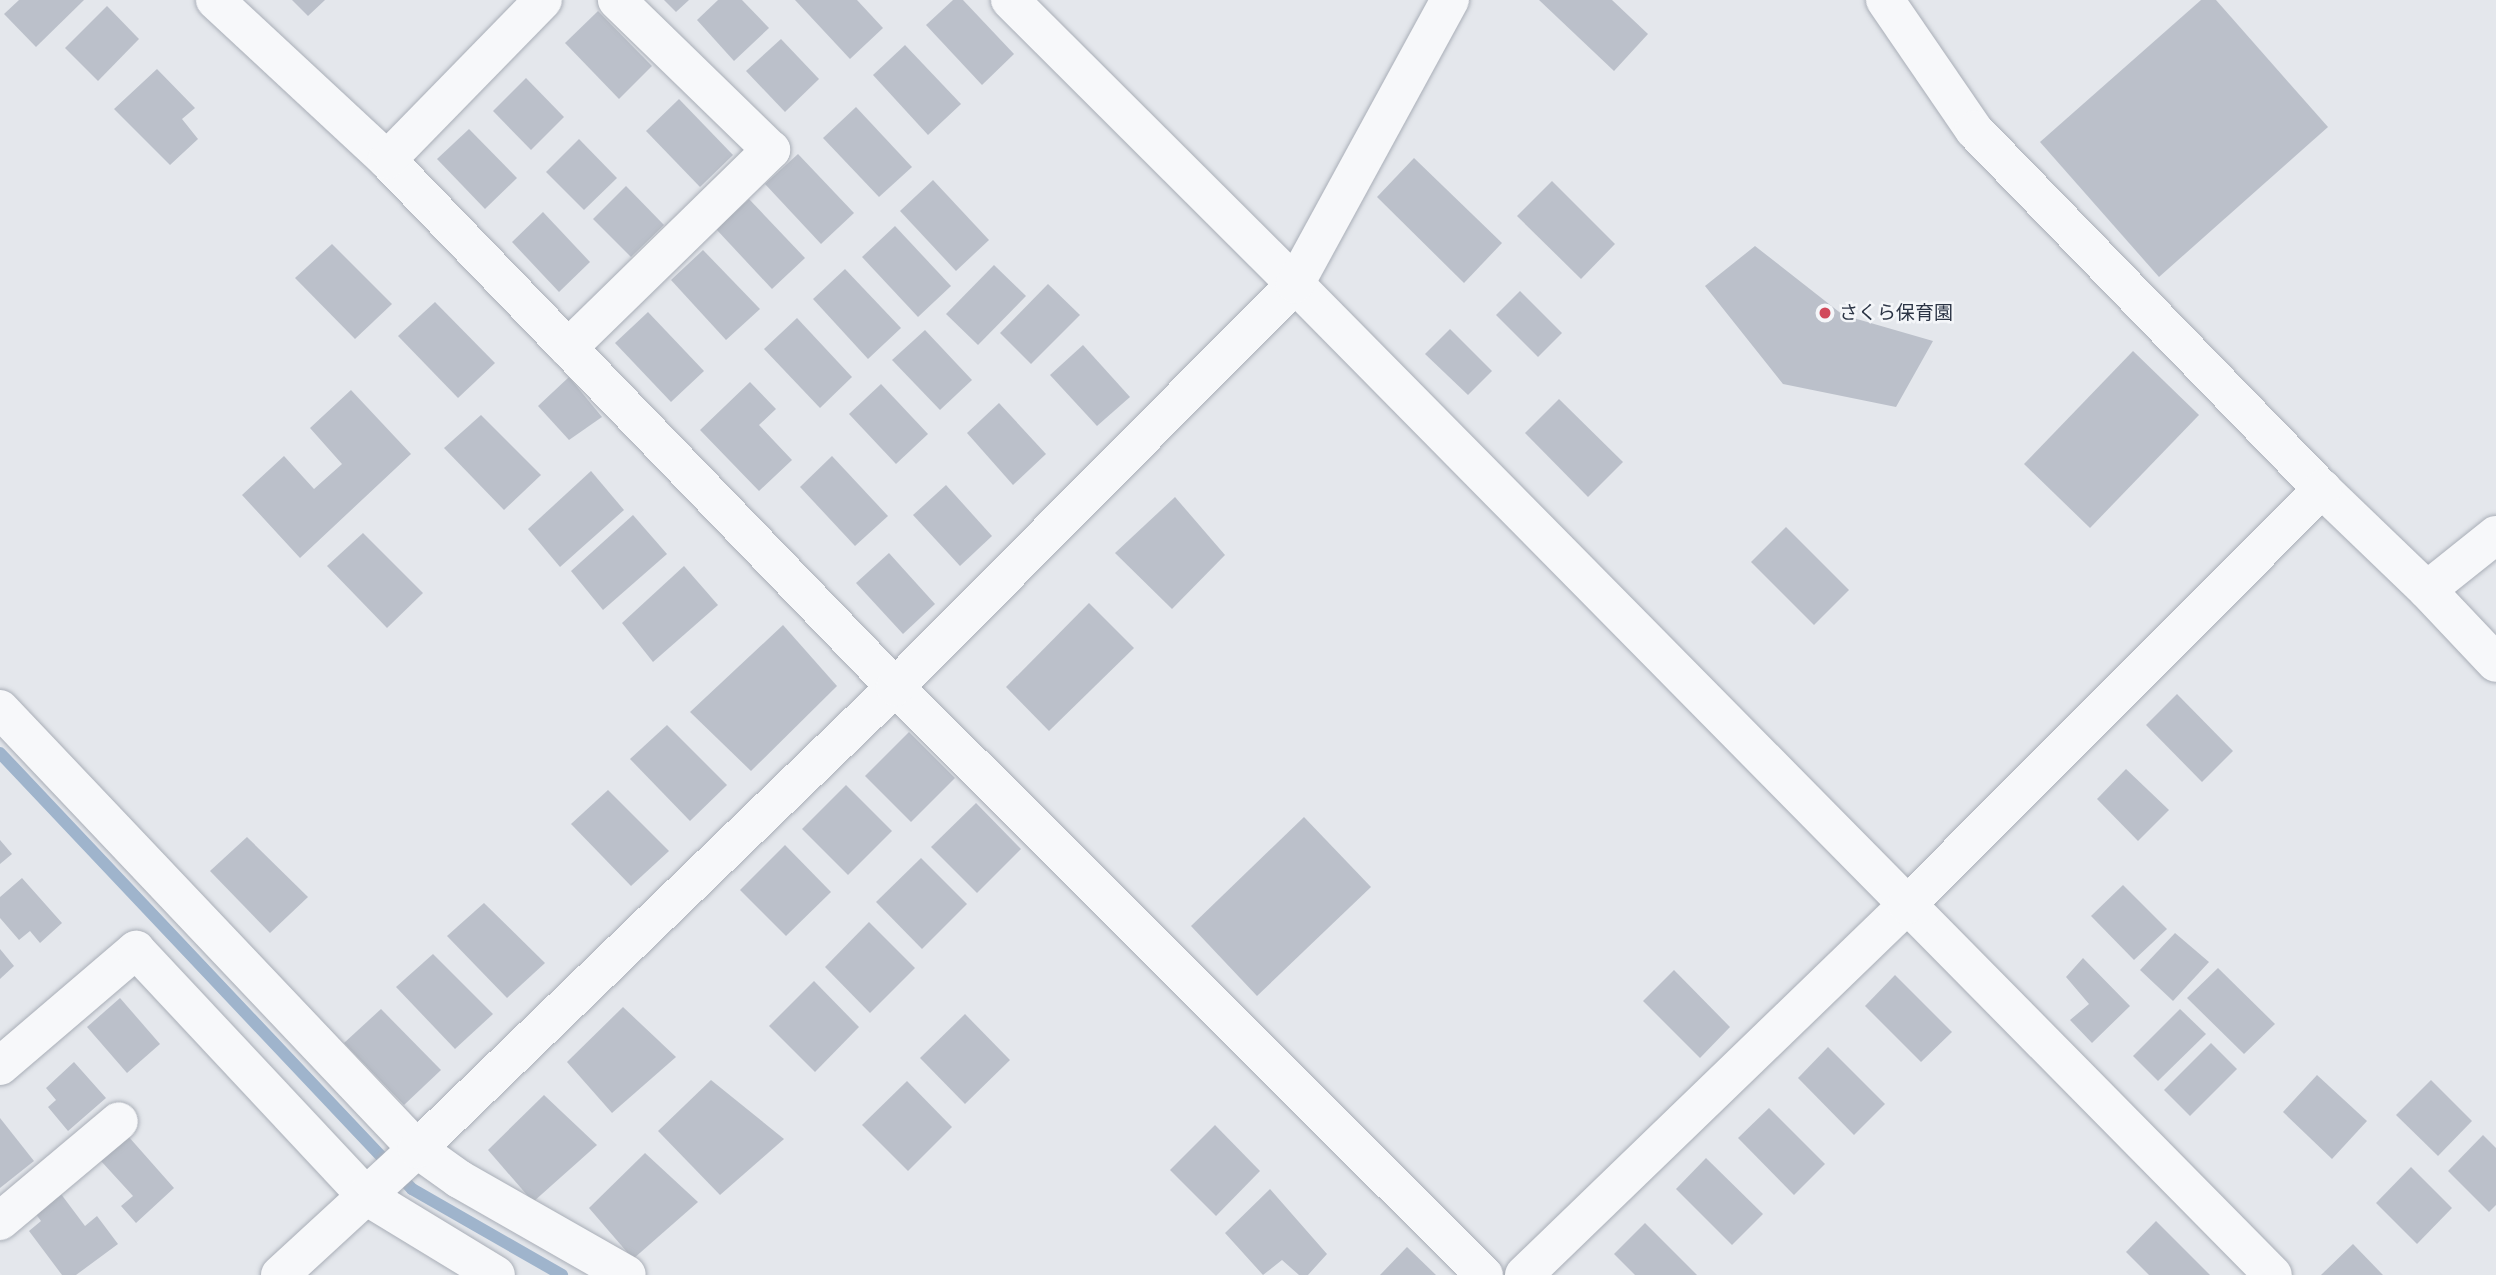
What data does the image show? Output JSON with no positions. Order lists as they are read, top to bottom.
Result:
{
  "places": ["さくら保育園"]
}
